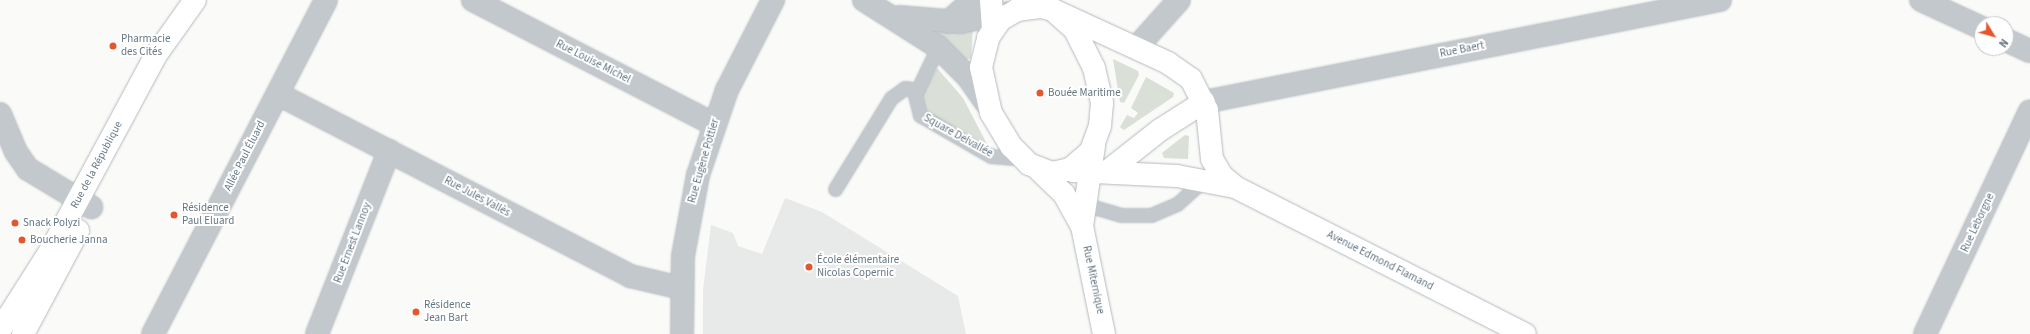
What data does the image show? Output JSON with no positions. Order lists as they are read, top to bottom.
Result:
{
  "streets": {
    "street": [
      "Rue Baert",
      "Rue Louise Michel",
      "Square Delvallée",
      "Allée Paul Éluard",
      "Rue Eugène Pottier",
      "Rue de la République",
      "Rue Jules Vallès",
      "Rue Leborgne",
      "Rue Ernest Lannoy",
      "Avenue Edmond Flamand",
      "Rue Miternique"
    ]
  },
  "crossings": [
    ["Rue Louise Michel", "Rue Eugène Pottier"],
    ["Square Delvallée", "Avenue Edmond Flamand"],
    ["Square Delvallée", "Rue Miternique"],
    ["Allée Paul Éluard", "Rue Jules Vallès"],
    ["Rue Eugène Pottier", "Rue Jules Vallès"],
    ["Rue Jules Vallès", "Rue Ernest Lannoy"]
  ],
  "places": [
    "Pharmacie des Cités",
    "Bouée Maritime",
    "Résidence Paul Eluard",
    "Snack Polyzi",
    "Boucherie Janna",
    "École élémentaire Nicolas Copernic",
    "Résidence Jean Bart"
  ],
  "north": "bottom right"
}
